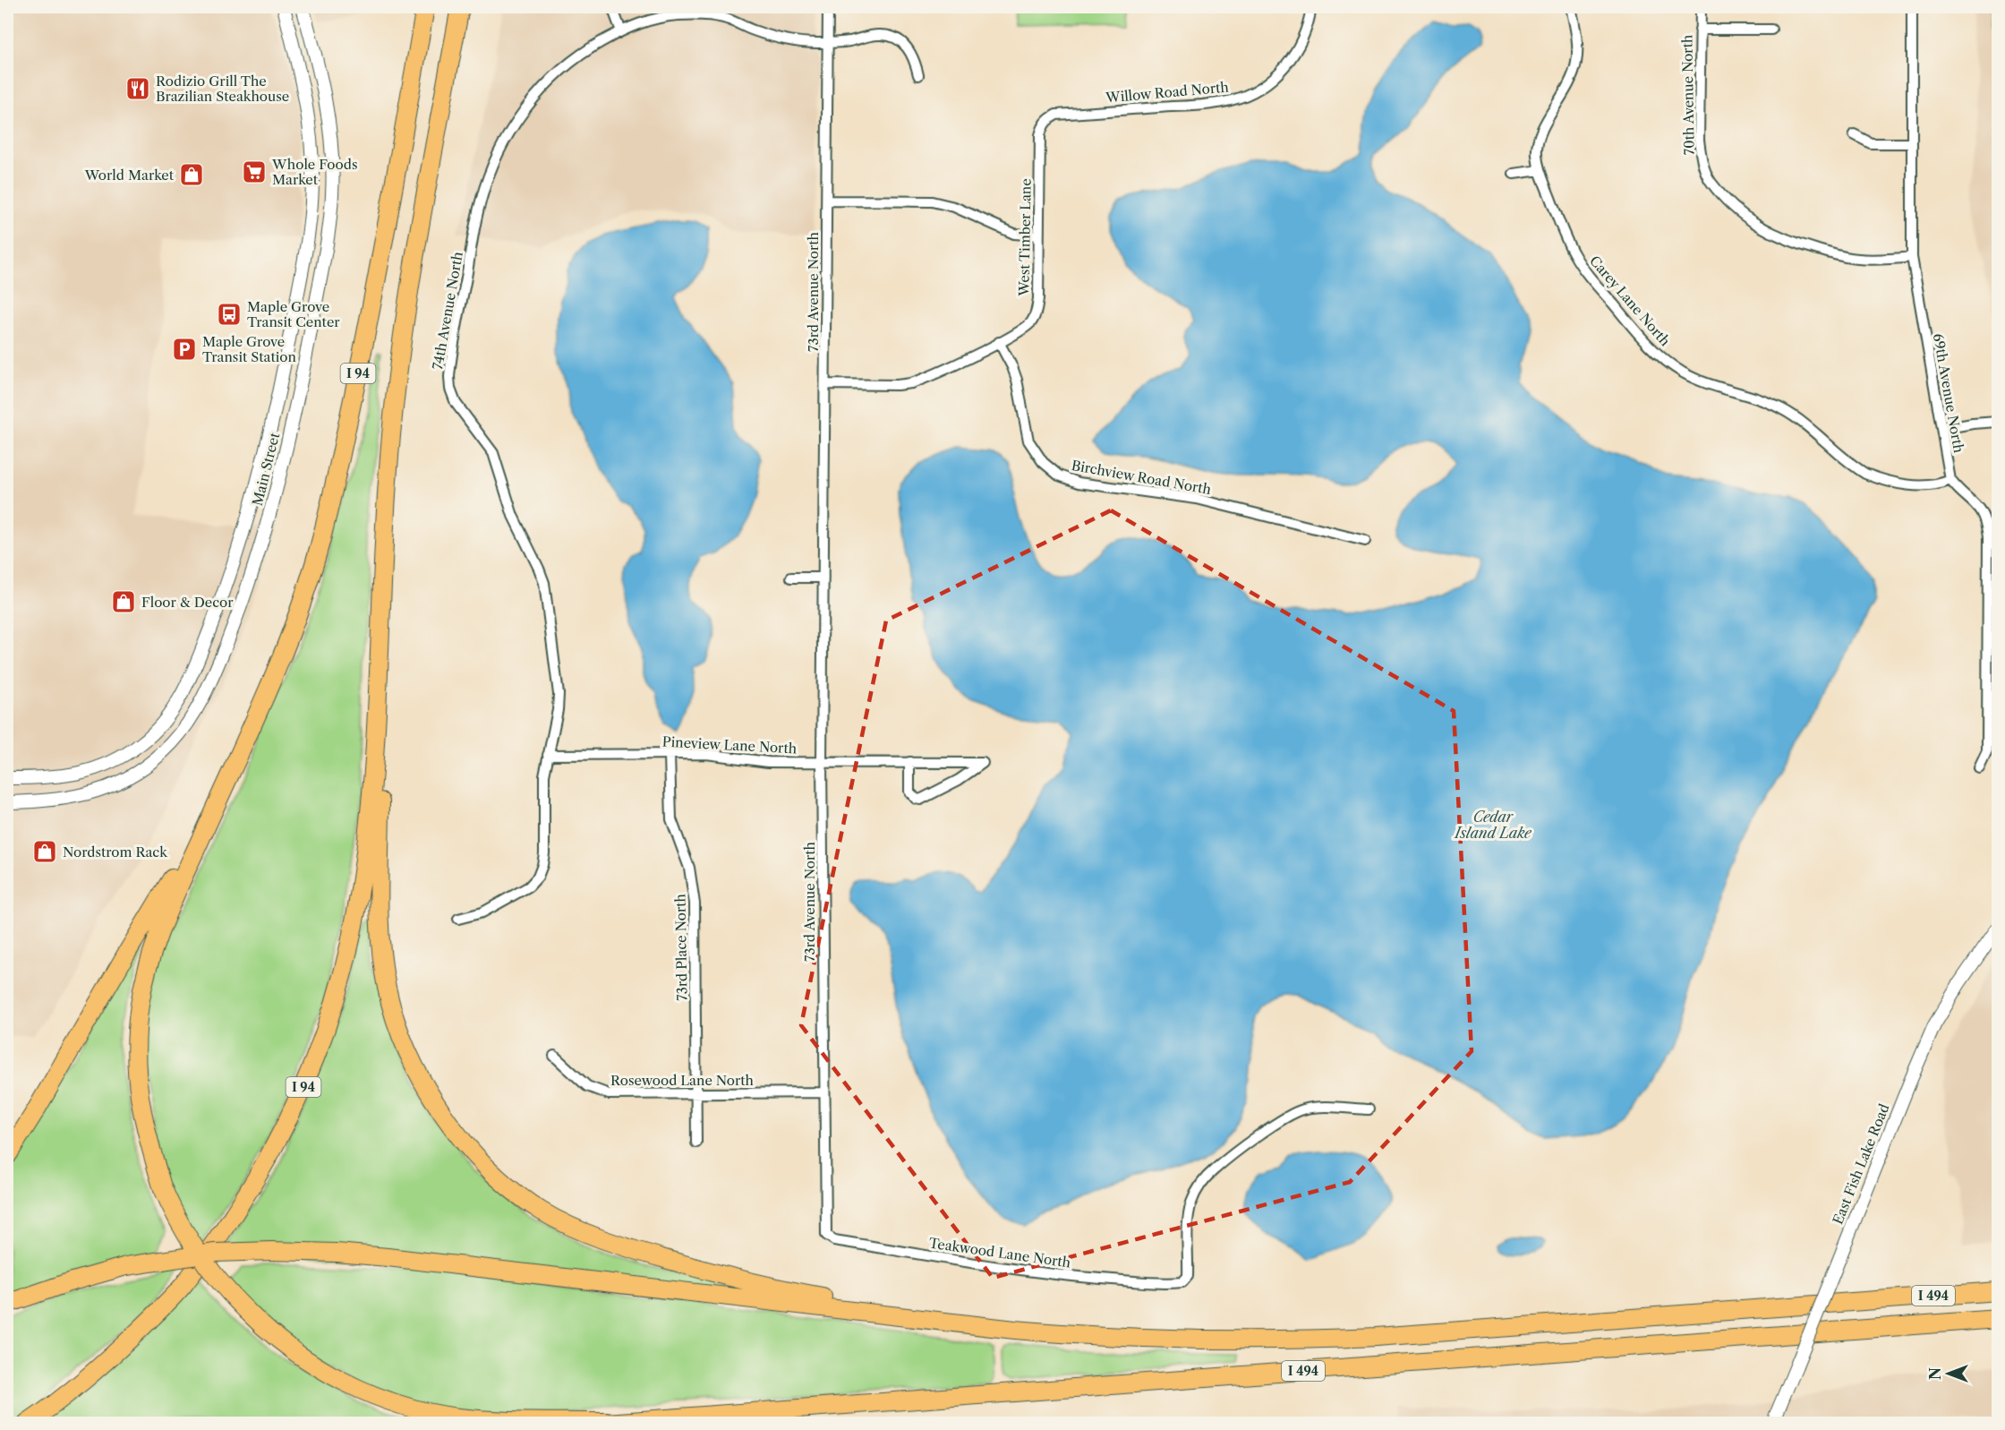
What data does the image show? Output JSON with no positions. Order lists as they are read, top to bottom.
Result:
{
  "streets": {
    "highway": ["I 94", "I 494"],
    "street": [
      "Willow Road North",
      "70th Avenue North",
      "West Timber Lane",
      "73rd Avenue North",
      "Carey Lane North",
      "74th Avenue North",
      "69th Avenue North",
      "Main Street",
      "Birchview Road North",
      "Pineview Lane North",
      "73rd Place North",
      "Rosewood Lane North",
      "East Fish Lake Road",
      "Teakwood Lane North"
    ]
  },
  "crossings": [
    ["Willow Road North", "West Timber Lane"],
    ["70th Avenue North", "69th Avenue North"],
    ["West Timber Lane", "73rd Avenue North"],
    ["West Timber Lane", "Birchview Road North"],
    ["73rd Avenue North", "74th Avenue North"],
    ["73rd Avenue North", "Pineview Lane North"],
    ["73rd Avenue North", "Rosewood Lane North"],
    ["73rd Avenue North", "Teakwood Lane North"],
    ["Carey Lane North", "69th Avenue North"],
    ["74th Avenue North", "Pineview Lane North"],
    ["Pineview Lane North", "73rd Place North"],
    ["73rd Place North", "Rosewood Lane North"]
  ],
  "water": ["Cedar Island Lake"],
  "places": {
    "restaurant": ["Rodizio Grill The Brazilian Steakhouse"],
    "supermarket": ["Whole Foods Market"],
    "shop": ["World Market", "Floor & Decor", "Nordstrom Rack"],
    "bus stop": ["Maple Grove Transit Center"],
    "parking": ["Maple Grove Transit Station"]
  },
  "north": "left"
}
